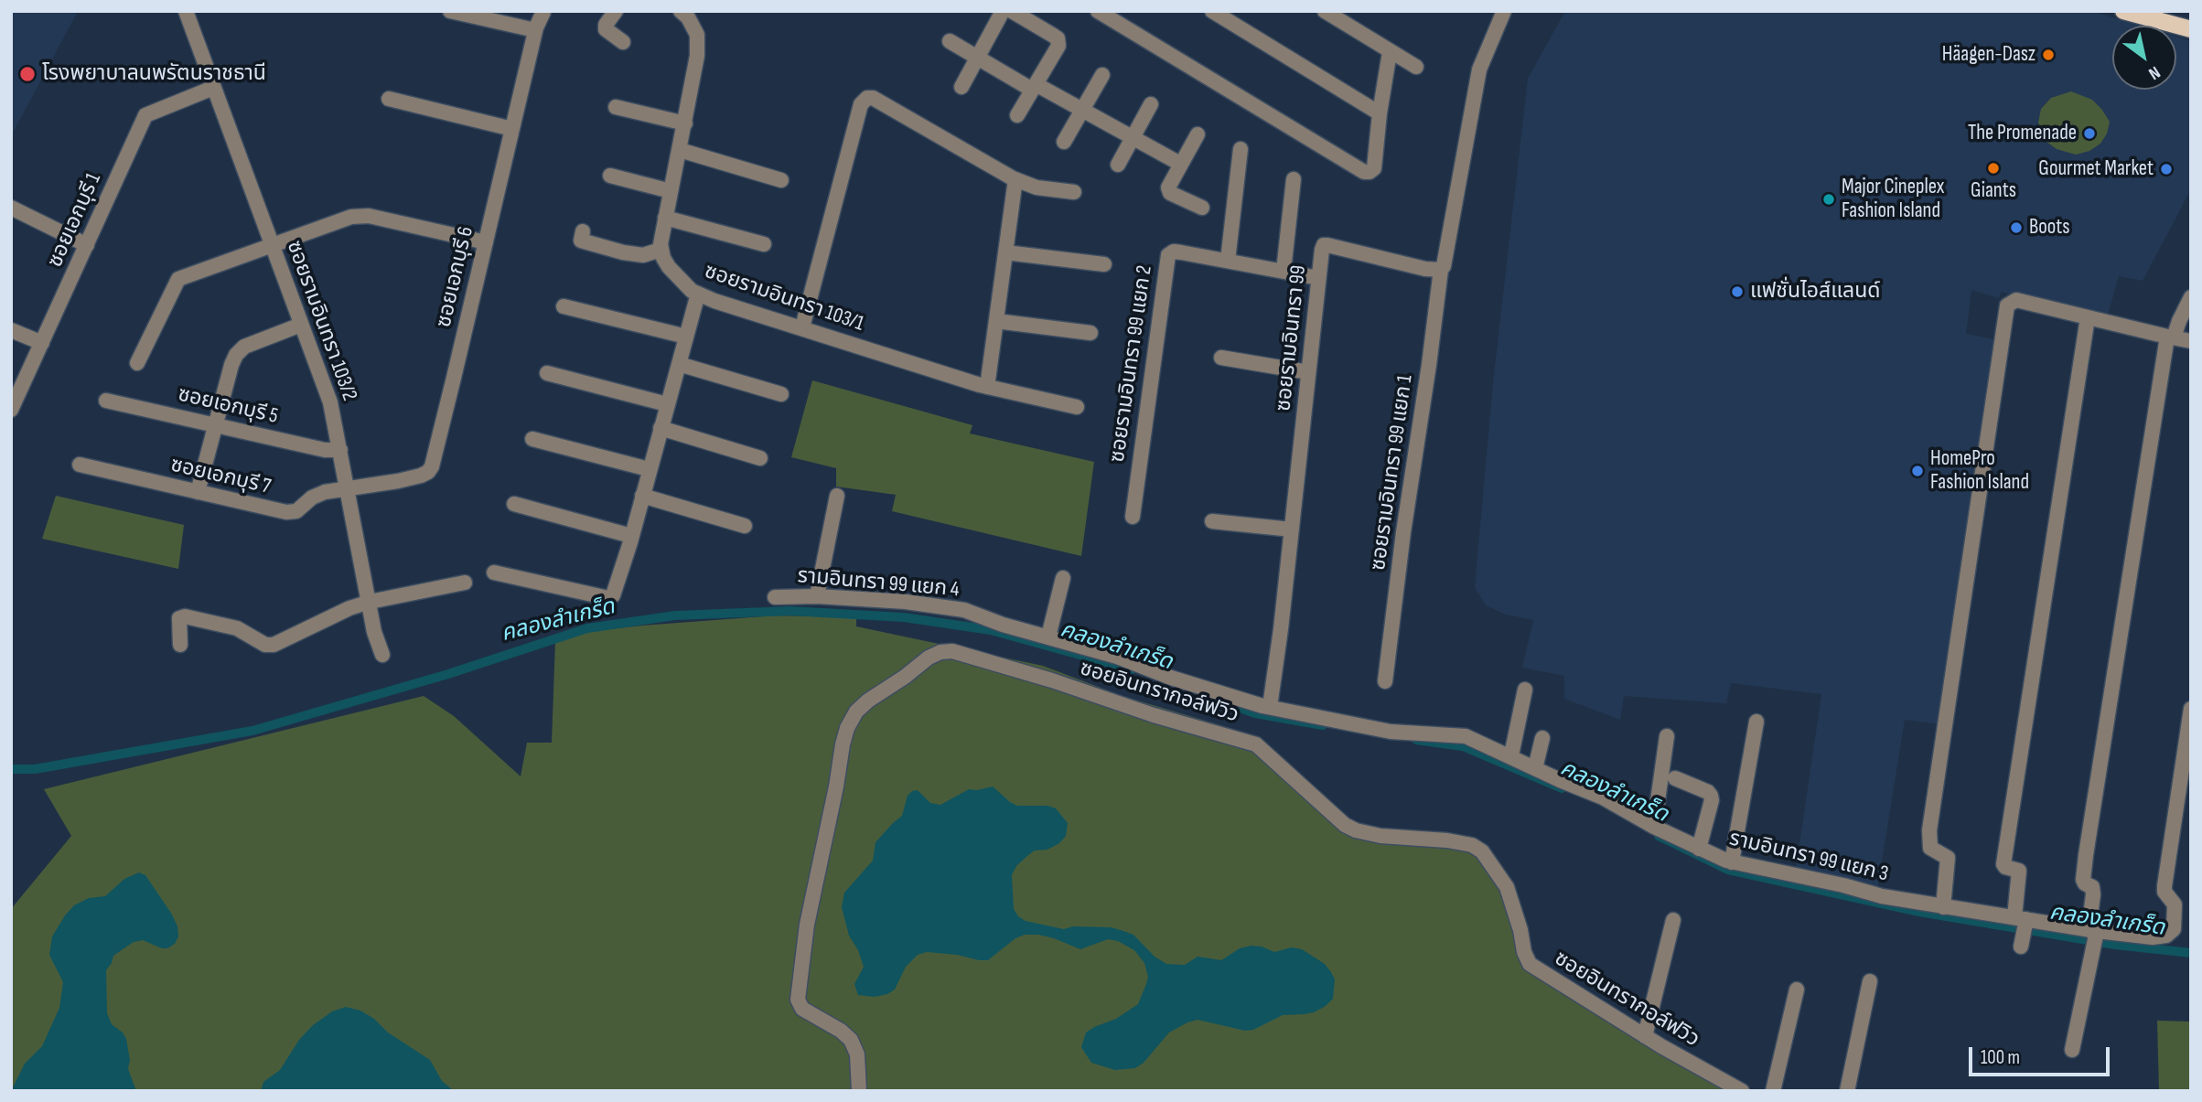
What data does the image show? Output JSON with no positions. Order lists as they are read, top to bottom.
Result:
{
  "streets": {
    "street": [
      "ซอยเอกบุรี 1",
      "ซอยเอกบุรี 6",
      "ซอยรามอินทรา 103/1",
      "ซอยรามอินทรา 103/2",
      "ซอยรามอินทรา 99",
      "ซอยรามอินทรา 99 แยก 2",
      "ซอยเอกบุรี 5",
      "ซอยรามอินทรา 99 แยก 1",
      "ซอยเอกบุรี 7",
      "รามอินทรา 99 แยก 4",
      "ซอยอินทรากอล์ฟวิว",
      "รามอินทรา 99 แยก 3"
    ]
  },
  "crossings": [
    ["ซอยเอกบุรี 1", "ซอยรามอินทรา 103/2"],
    ["ซอยเอกบุรี 6", "ซอยรามอินทรา 103/2"],
    ["ซอยเอกบุรี 6", "ซอยเอกบุรี 7"],
    ["ซอยรามอินทรา 103/2", "ซอยเอกบุรี 5"],
    ["ซอยรามอินทรา 103/2", "ซอยเอกบุรี 7"],
    ["ซอยรามอินทรา 99", "ซอยรามอินทรา 99 แยก 2"],
    ["ซอยรามอินทรา 99", "ซอยรามอินทรา 99 แยก 1"],
    ["ซอยรามอินทรา 99", "รามอินทรา 99 แยก 4"],
    ["ซอยรามอินทรา 99", "รามอินทรา 99 แยก 3"],
    ["รามอินทรา 99 แยก 4", "รามอินทรา 99 แยก 3"]
  ],
  "water": ["คลองลำเกร็ด"],
  "places": [
    "Häagen-Dasz",
    "โรงพยาบาลนพรัตนราชธานี",
    "The Promenade",
    "Giants",
    "Gourmet Market",
    "Major Cineplex Fashion Island",
    "Boots",
    "แฟชั่นไอส์แลนด์",
    "HomePro Fashion Island"
  ],
  "scale_bar": "100 m",
  "north": "bottom right"
}
